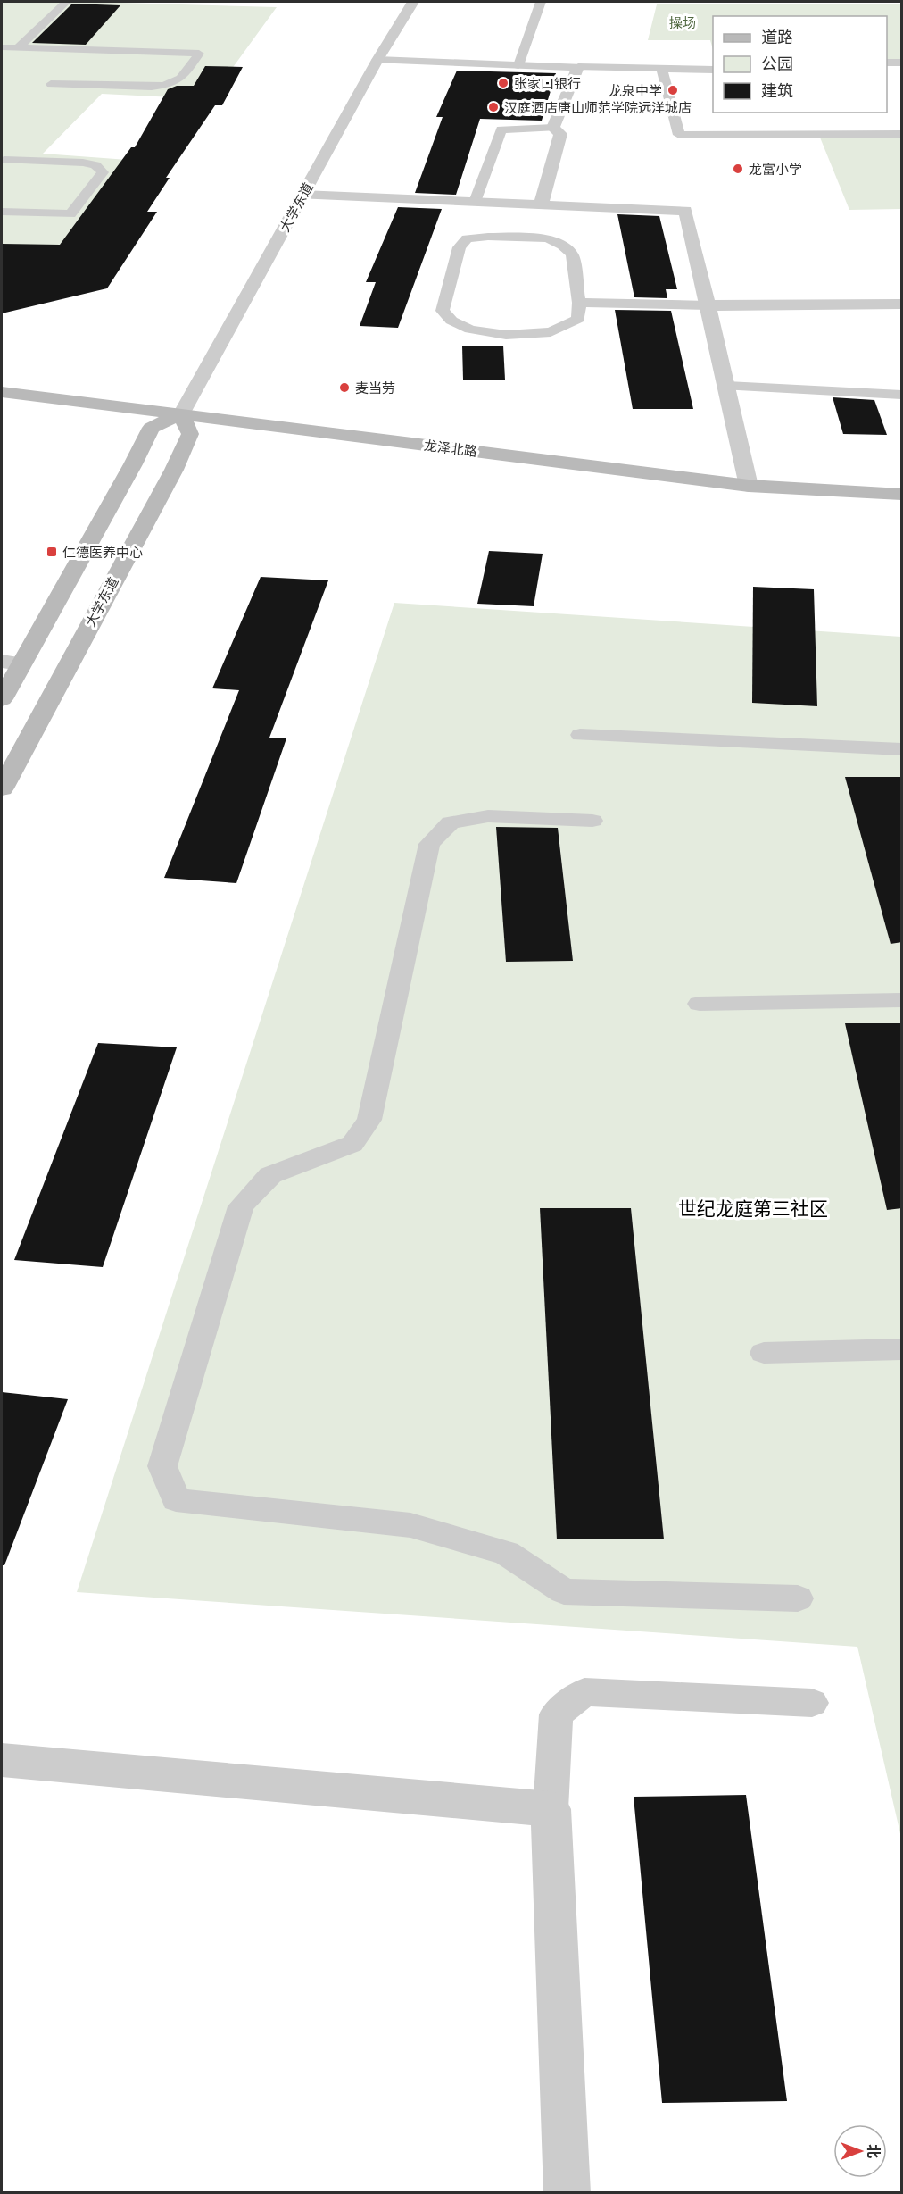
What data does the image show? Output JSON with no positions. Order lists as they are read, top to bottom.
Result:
{
  "streets": {
    "main road": ["大学东道", "龙泽北路"]
  },
  "crossings": [
    ["大学东道", "龙泽北路"]
  ],
  "districts": ["世纪龙庭第三社区"],
  "parks": ["操场"],
  "places": {
    "other": [
      "张家口银行",
      "龙泉中学",
      "汉庭酒店唐山师范学院远洋城店",
      "龙富小学",
      "麦当劳"
    ],
    "transit": ["仁德医养中心"]
  },
  "legend": ["道路", "公园", "建筑"],
  "north": "right"
}
